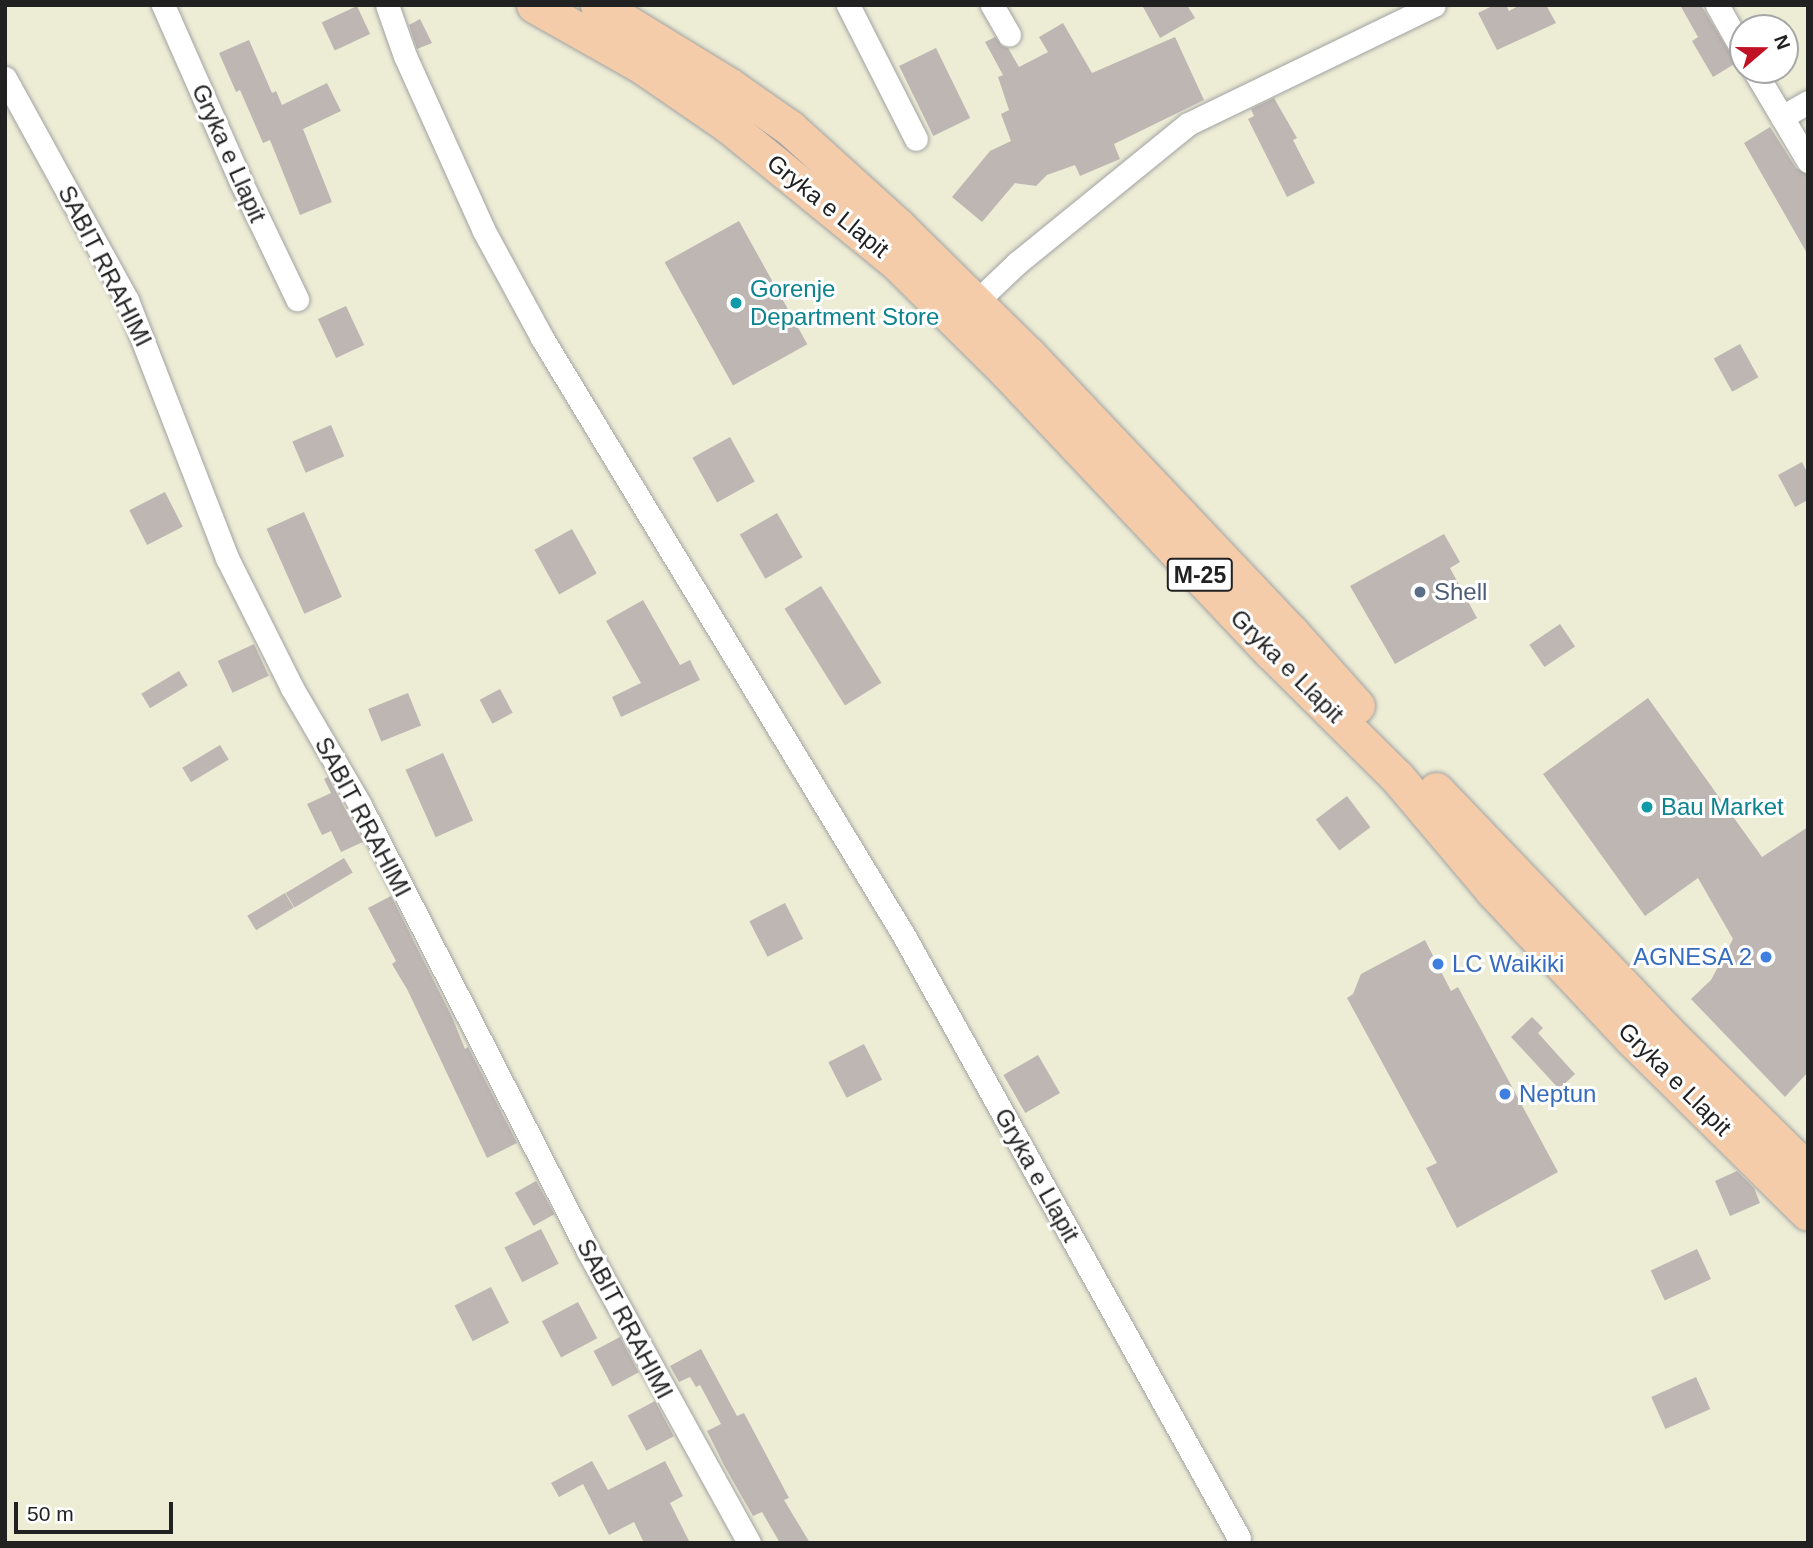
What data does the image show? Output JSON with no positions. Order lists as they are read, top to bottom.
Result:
{
  "streets": {
    "main road": ["Gryka e Llapit", "M-25"],
    "street": ["SABIT RRAHIMI"]
  },
  "places": [
    "Gorenje Department Store",
    "Shell",
    "Bau Market",
    "AGNESA 2",
    "LC Waikiki",
    "Neptun"
  ],
  "scale_bar": "50 m",
  "north": "right"
}
